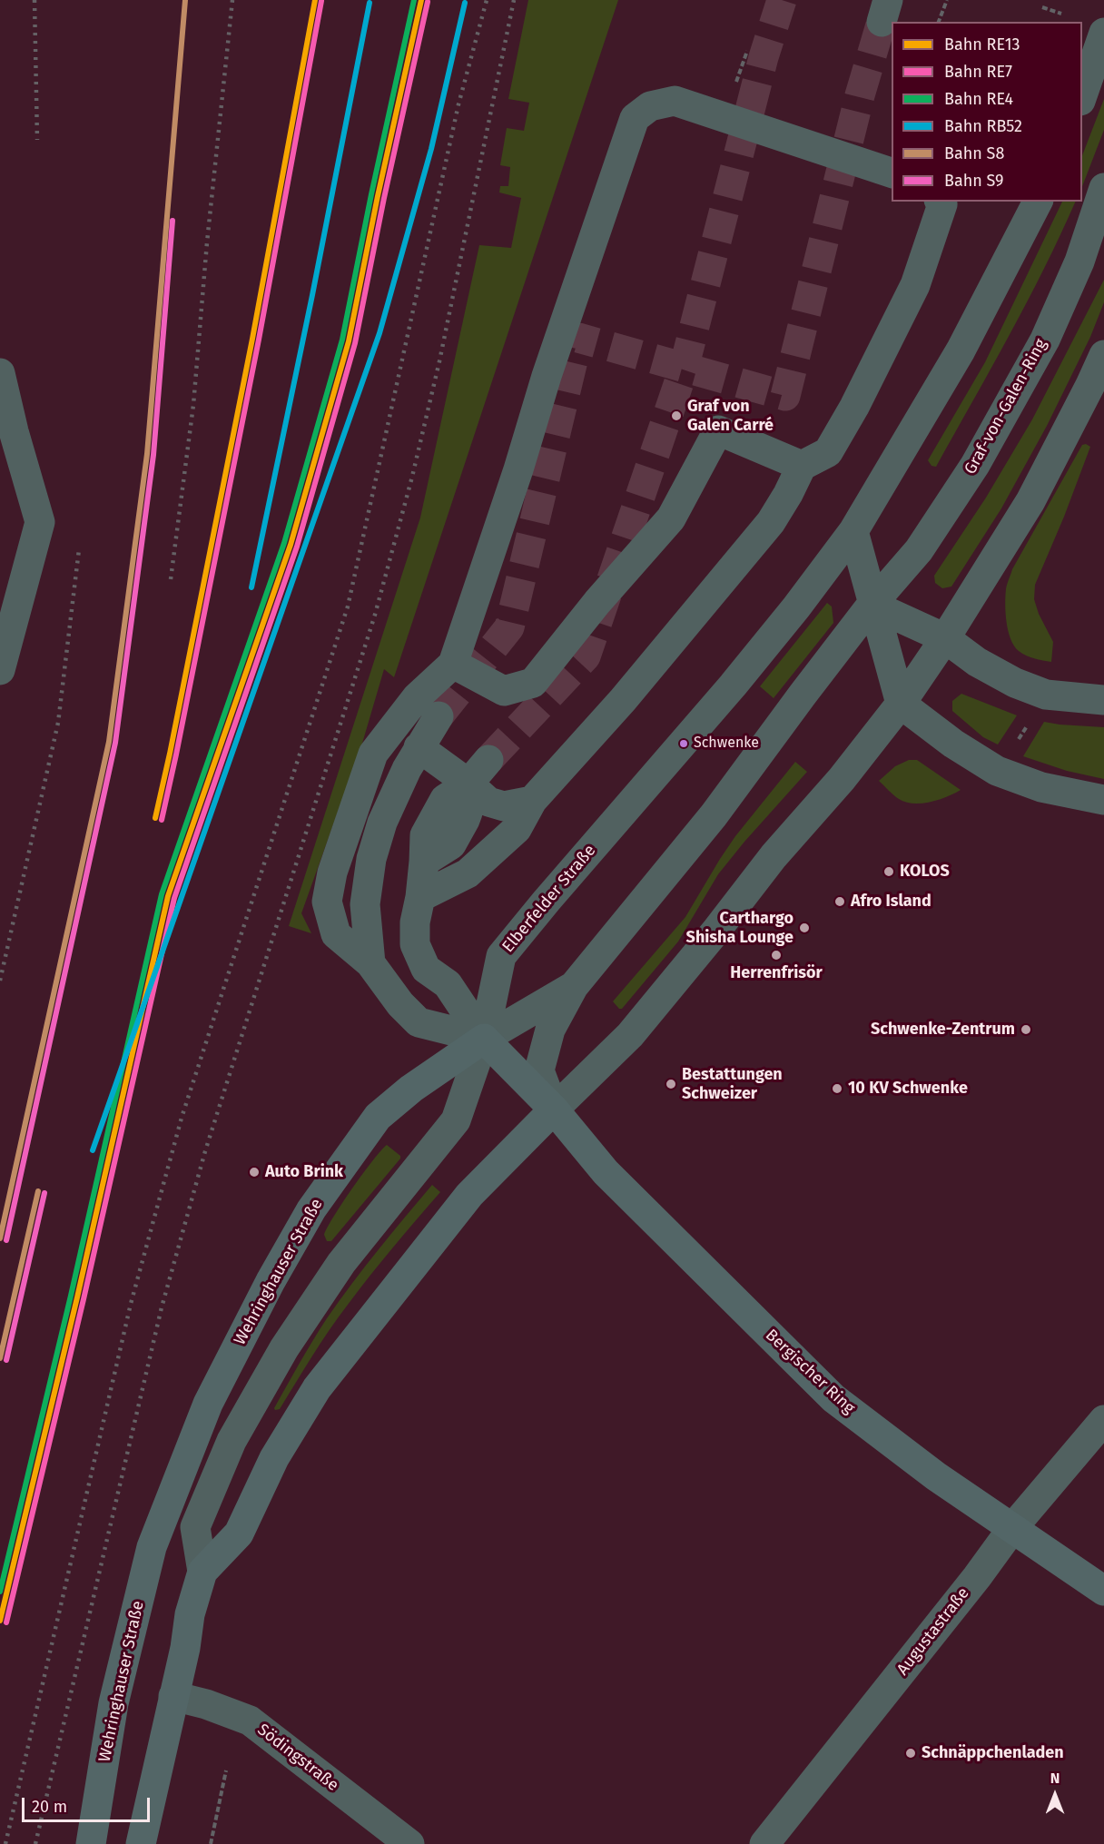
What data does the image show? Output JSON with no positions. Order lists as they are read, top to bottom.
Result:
{
  "streets": {
    "main road": ["Wehringhauser Straße", "Bergischer Ring"],
    "street": [
      "Graf-von-Galen-Ring",
      "Elberfelder Straße",
      "Augustastraße",
      "Södingstraße"
    ]
  },
  "crossings": [
    ["Elberfelder Straße", "Wehringhauser Straße"],
    ["Elberfelder Straße", "Bergischer Ring"],
    ["Wehringhauser Straße", "Bergischer Ring"],
    ["Bergischer Ring", "Augustastraße"]
  ],
  "places": [
    "Graf von Galen Carré",
    "Schwenke",
    "KOLOS",
    "Afro Island",
    "Carthargo Shisha Lounge",
    "Herrenfrisör",
    "Schwenke-Zentrum",
    "Bestattungen Schweizer",
    "10 KV Schwenke",
    "Auto Brink",
    "Schnäppchenladen"
  ],
  "lines": [
    "rail line RE13",
    "rail line RE4",
    "rail line S8",
    "rail line RE7",
    "rail line RB52",
    "rail line S9"
  ],
  "legend": [
    "Bahn RE13",
    "Bahn RE7",
    "Bahn RE4",
    "Bahn RB52",
    "Bahn S8",
    "Bahn S9"
  ],
  "scale_bar": "20 m",
  "north": "top"
}
